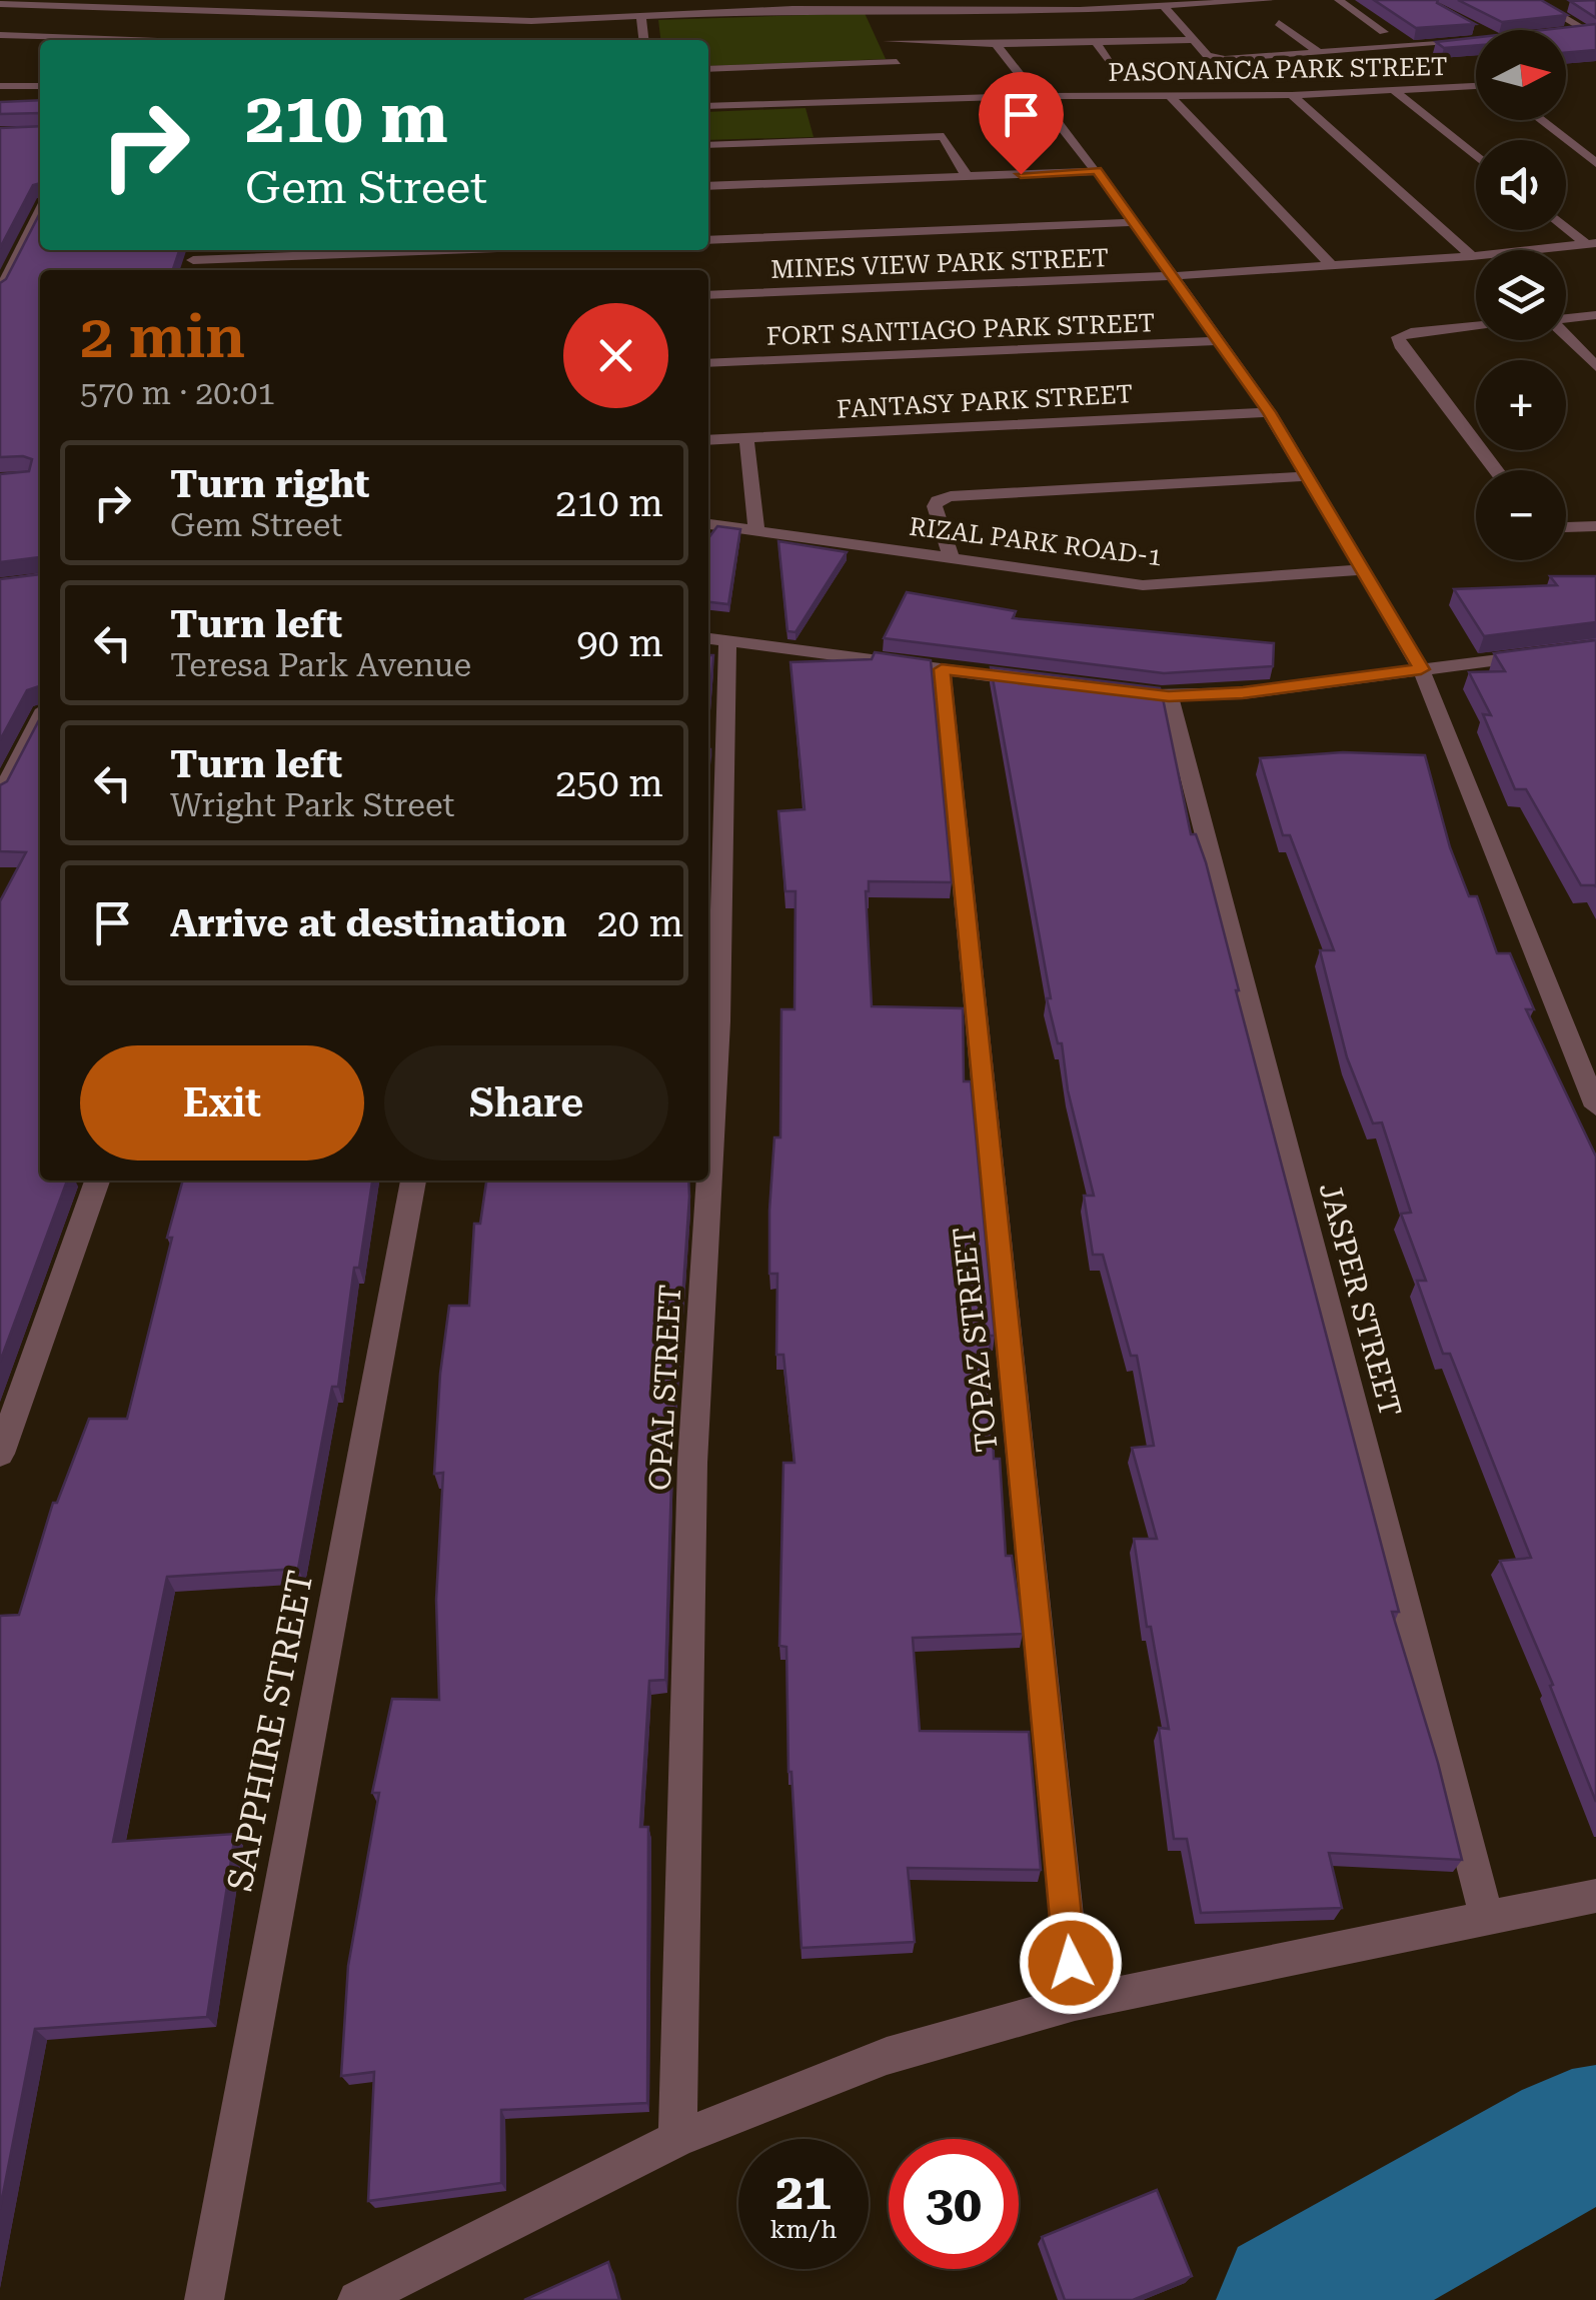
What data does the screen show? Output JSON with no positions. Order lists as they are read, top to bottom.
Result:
{
  "streets": {
    "street": [
      "PASONANCA PARK STREET",
      "MINES VIEW PARK STREET",
      "FORT SANTIAGO PARK STREET",
      "FANTASY PARK STREET",
      "RIZAL PARK ROAD-1",
      "JASPER STREET",
      "TOPAZ STREET",
      "OPAL STREET",
      "SAPPHIRE STREET"
    ]
  },
  "north": "right",
  "page": {
    "map_buttons": ["+", "−"],
    "turn": ["210 m", "Gem Street"],
    "heading": ["2 min", "570 m · 20:01"],
    "list": [
      {
        "name": "Turn right",
        "note": "Gem Street",
        "value": "210 m"
      },
      {
        "name": "Turn left",
        "note": "Teresa Park Avenue",
        "value": "90 m"
      },
      {
        "name": "Turn left",
        "note": "Wright Park Street",
        "value": "250 m"
      },
      {
        "name": "Arrive at destination",
        "value": "20 m"
      }
    ],
    "buttons": ["Exit", "Share"],
    "speed": "21 km/h",
    "limit": "30"
  }
}
